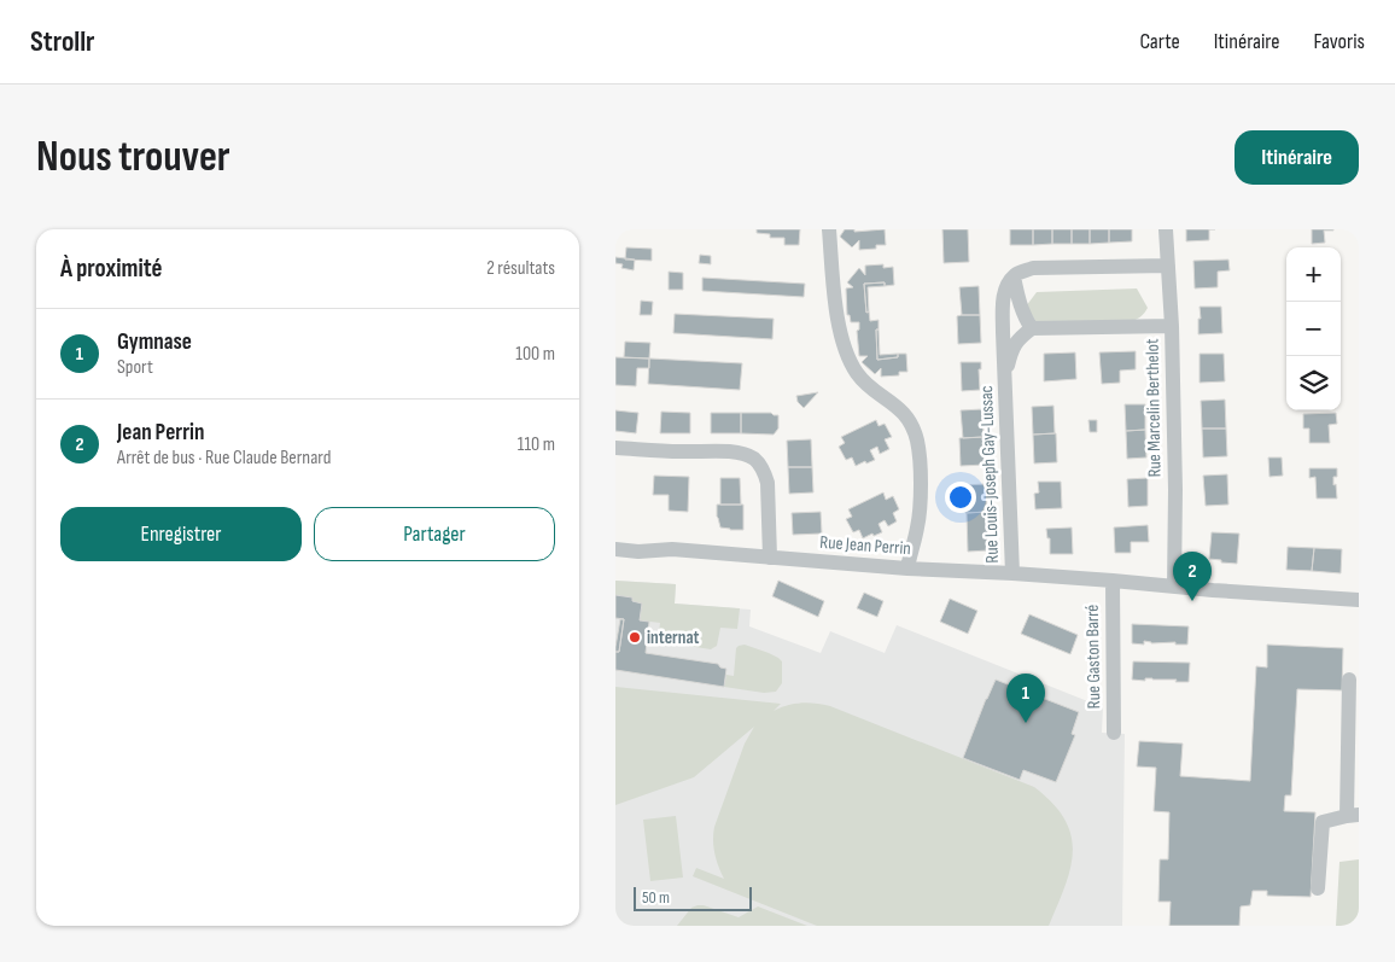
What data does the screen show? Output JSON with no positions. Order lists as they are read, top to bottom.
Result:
{
  "streets": {
    "street": [
      "Rue Marcelin Berthelot",
      "Rue Louis-Joseph Gay-Lussac",
      "Rue Jean Perrin",
      "Rue Gaston Barré"
    ]
  },
  "crossings": [
    ["Rue Marcelin Berthelot", "Rue Jean Perrin"],
    ["Rue Louis-Joseph Gay-Lussac", "Rue Jean Perrin"],
    ["Rue Jean Perrin", "Rue Gaston Barré"]
  ],
  "places": ["internat"],
  "scale_bar": "50 m",
  "page": {
    "header": "Strollr",
    "nav": ["Carte", "Itinéraire", "Favoris"],
    "buttons": [
      "Itinéraire",
      ["Enregistrer", "Partager"]
    ],
    "title": "Nous trouver",
    "heading": ["À proximité", "2 résultats"],
    "map_buttons": ["+", "−"],
    "list": [
      {
        "mark": "1",
        "name": "Gymnase",
        "note": "Sport",
        "value": "100 m"
      },
      {
        "mark": "2",
        "name": "Jean Perrin",
        "note": "Arrêt de bus · Rue Claude Bernard",
        "value": "110 m"
      }
    ],
    "pins": ["2", "1"],
    "scale": "50 m"
  }
}
